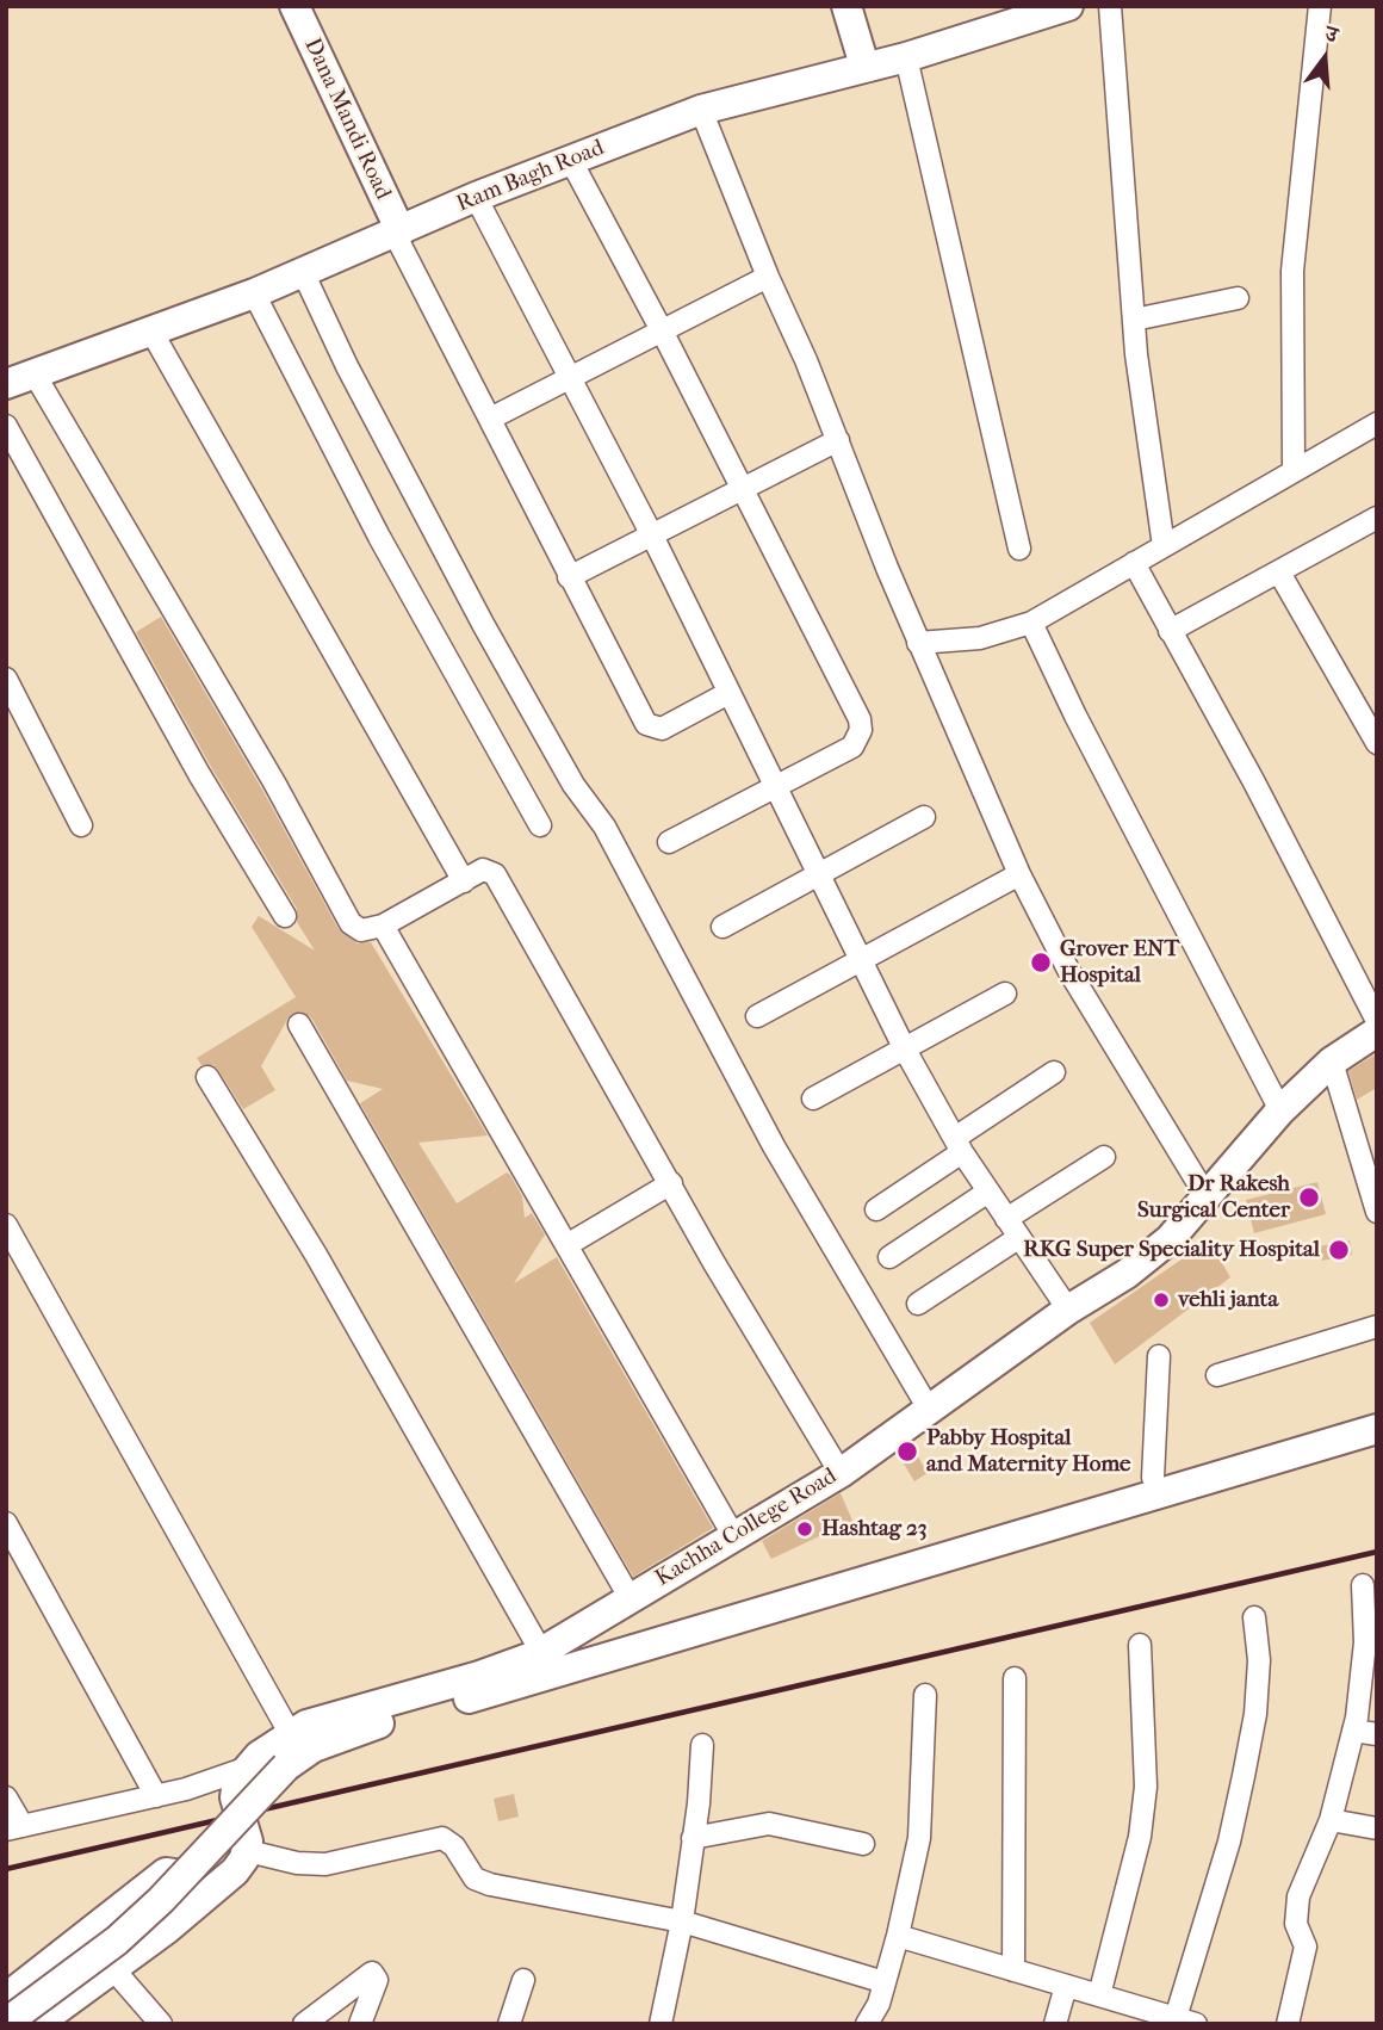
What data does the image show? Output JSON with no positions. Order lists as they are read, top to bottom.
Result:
{
  "streets": {
    "street": ["Dana Mandi Road", "Ram Bagh Road", "Kachha College Road"]
  },
  "crossings": [
    ["Dana Mandi Road", "Ram Bagh Road"]
  ],
  "places": [
    "Grover ENT Hospital",
    "Dr Rakesh Surgical Center",
    "RKG Super Speciality Hospital",
    "vehli janta",
    "Pabby Hospital and Maternity Home",
    "Hashtag 23"
  ],
  "north": "top"
}
